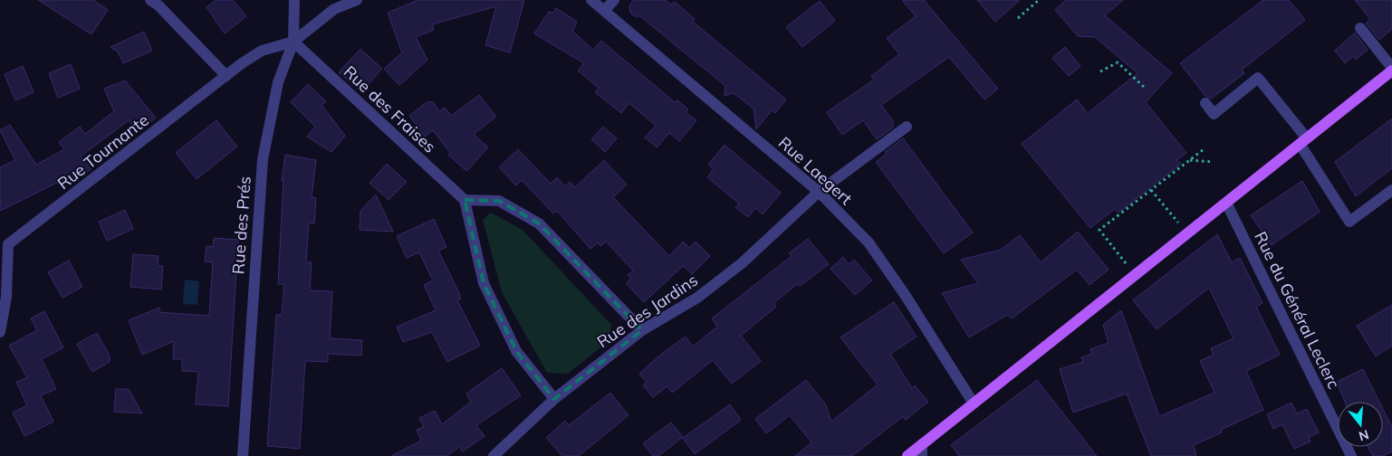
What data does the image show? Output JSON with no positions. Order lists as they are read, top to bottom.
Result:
{
  "streets": {
    "street": [
      "Rue des Fraises",
      "Rue Tournante",
      "Rue Laegert",
      "Rue des Prés",
      "Rue du Général Leclerc",
      "Rue des Jardins"
    ]
  },
  "crossings": [
    ["Rue des Fraises", "Rue Tournante"],
    ["Rue des Fraises", "Rue des Prés"],
    ["Rue Tournante", "Rue des Prés"],
    ["Rue Laegert", "Rue des Jardins"]
  ],
  "north": "bottom"
}
